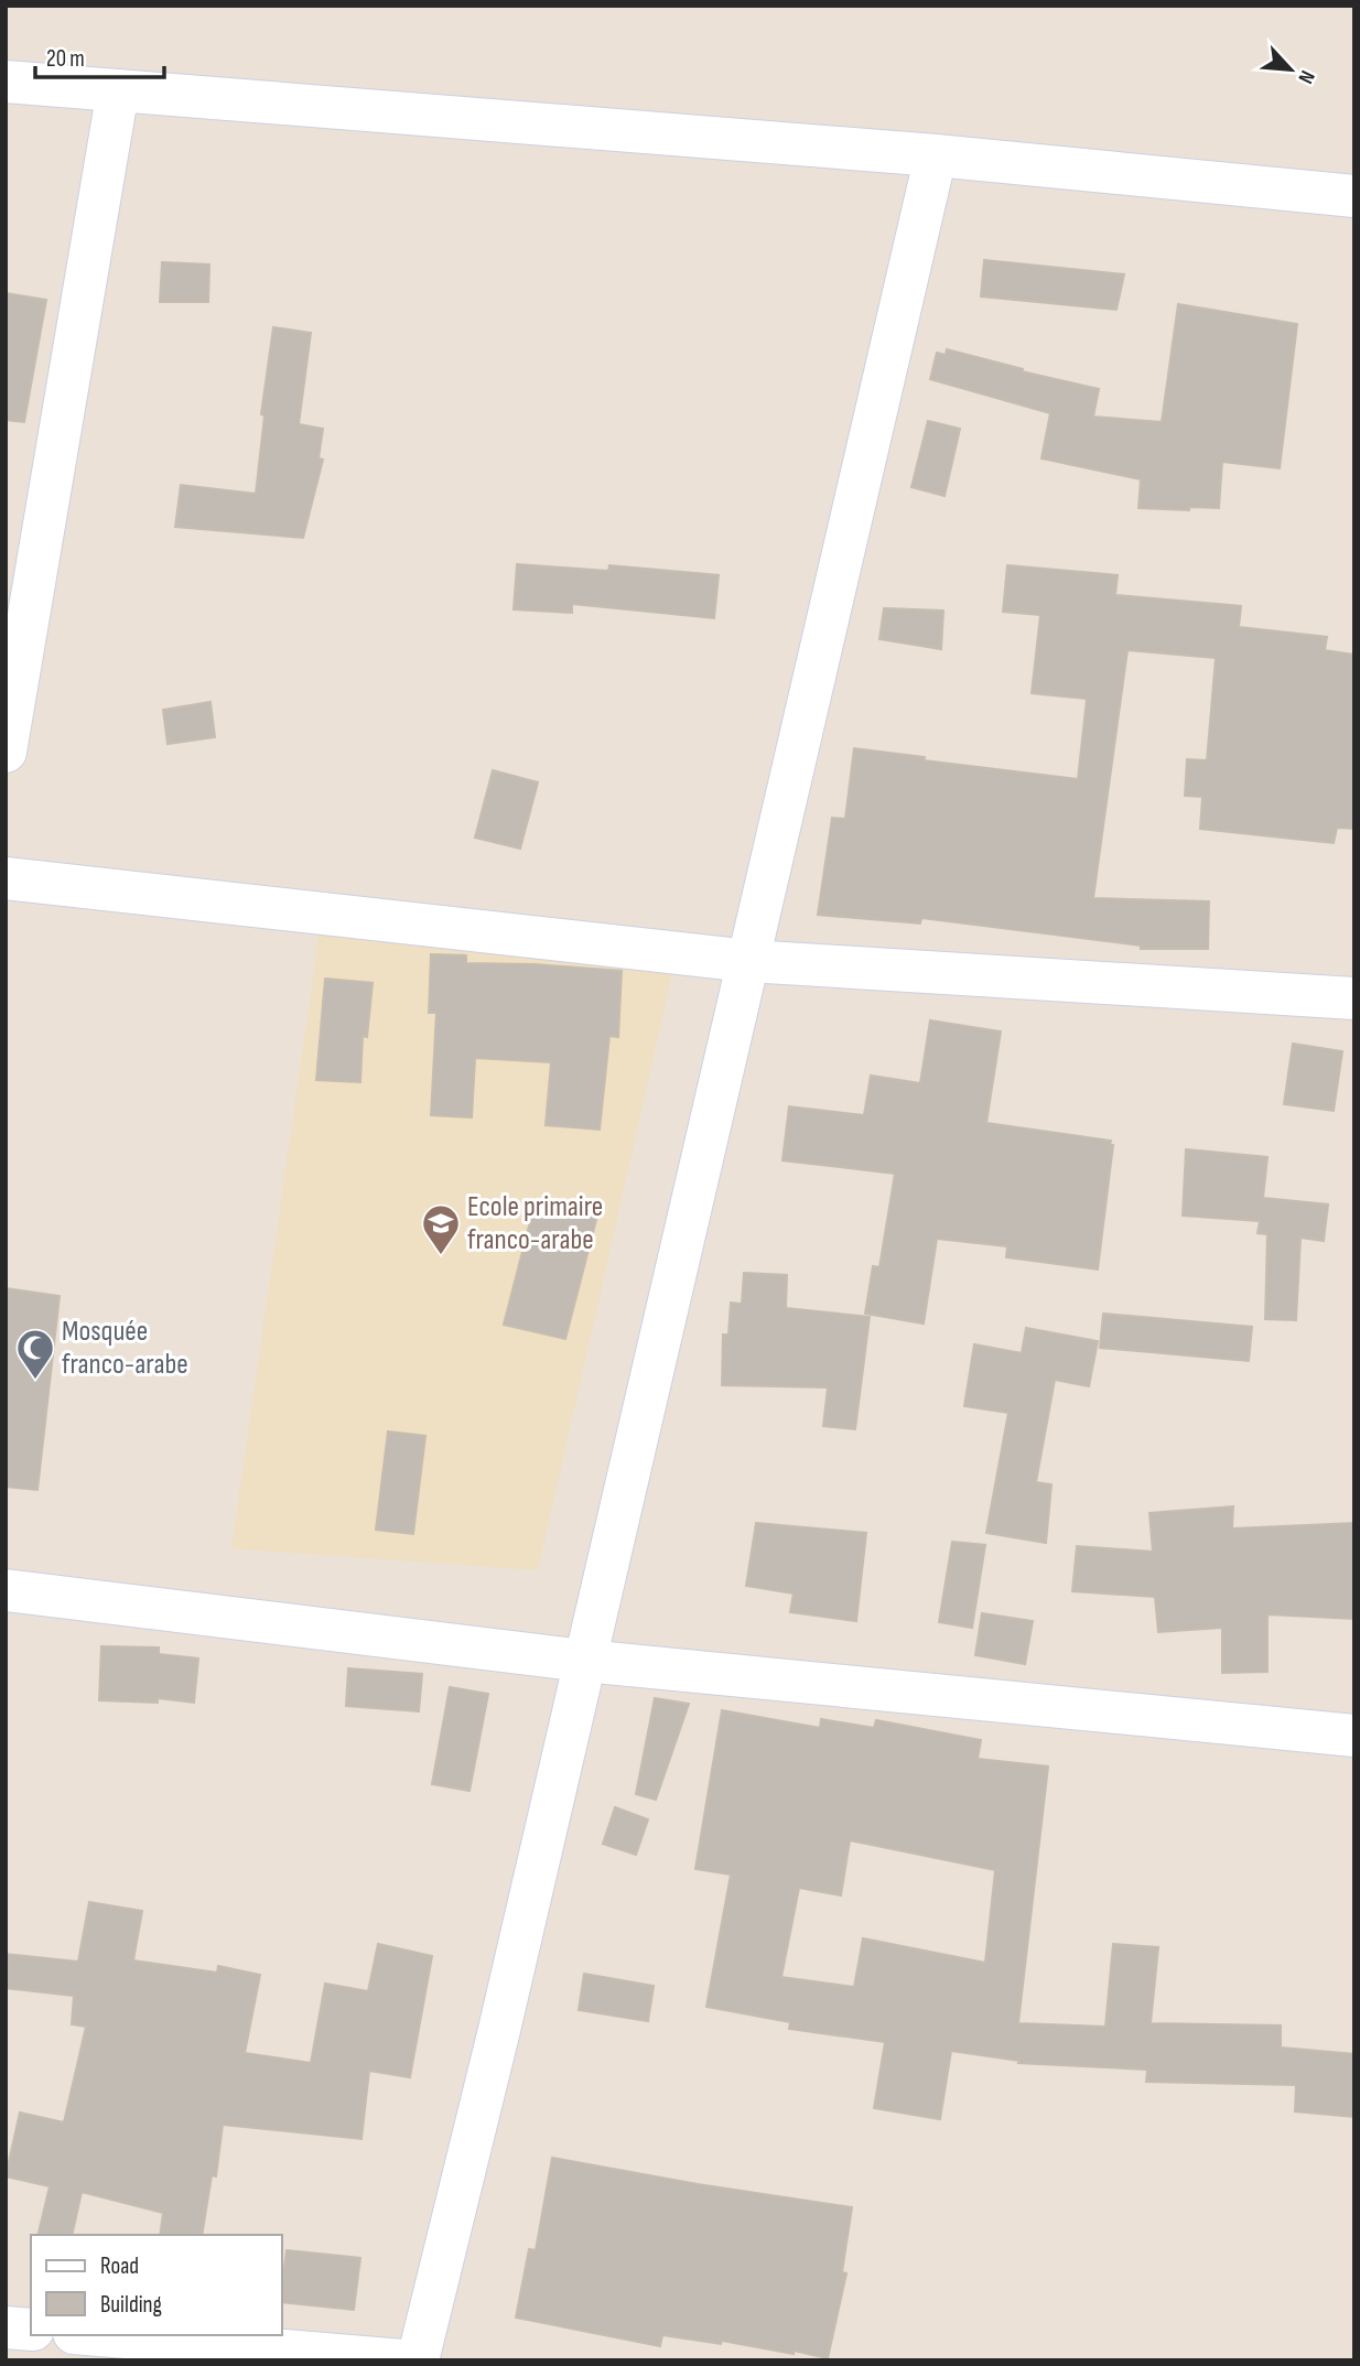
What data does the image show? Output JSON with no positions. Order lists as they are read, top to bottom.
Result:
{
  "places": {
    "school or university": ["Ecole primaire franco-arabe"],
    "mosque": ["Mosquée franco-arabe"]
  },
  "legend": ["Road", "Building"],
  "scale_bar": "20 m",
  "north": "bottom right"
}
